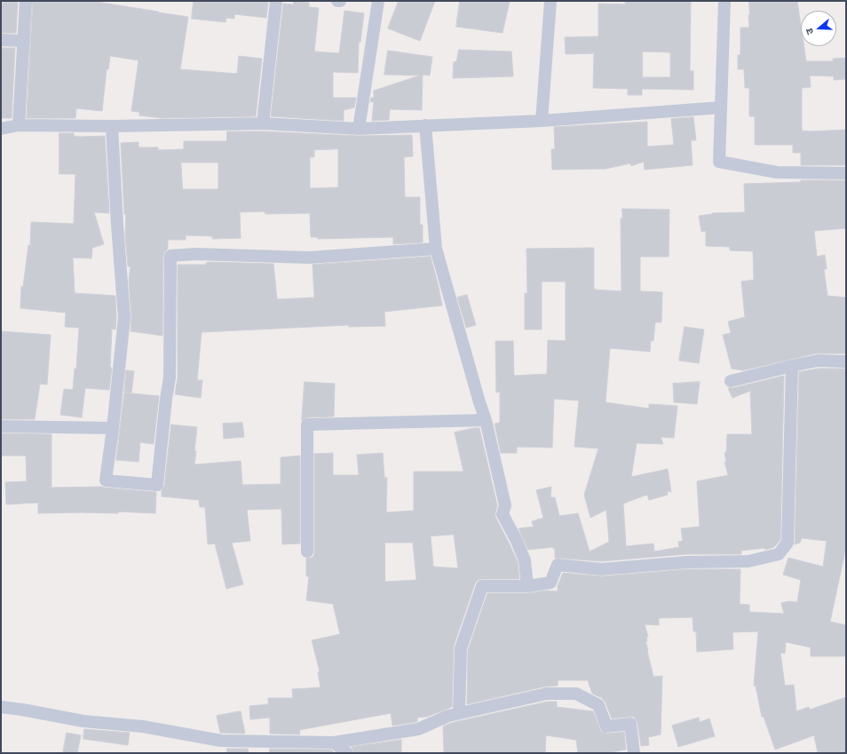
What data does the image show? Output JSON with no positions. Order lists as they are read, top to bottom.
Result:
{
  "north": "left"
}
